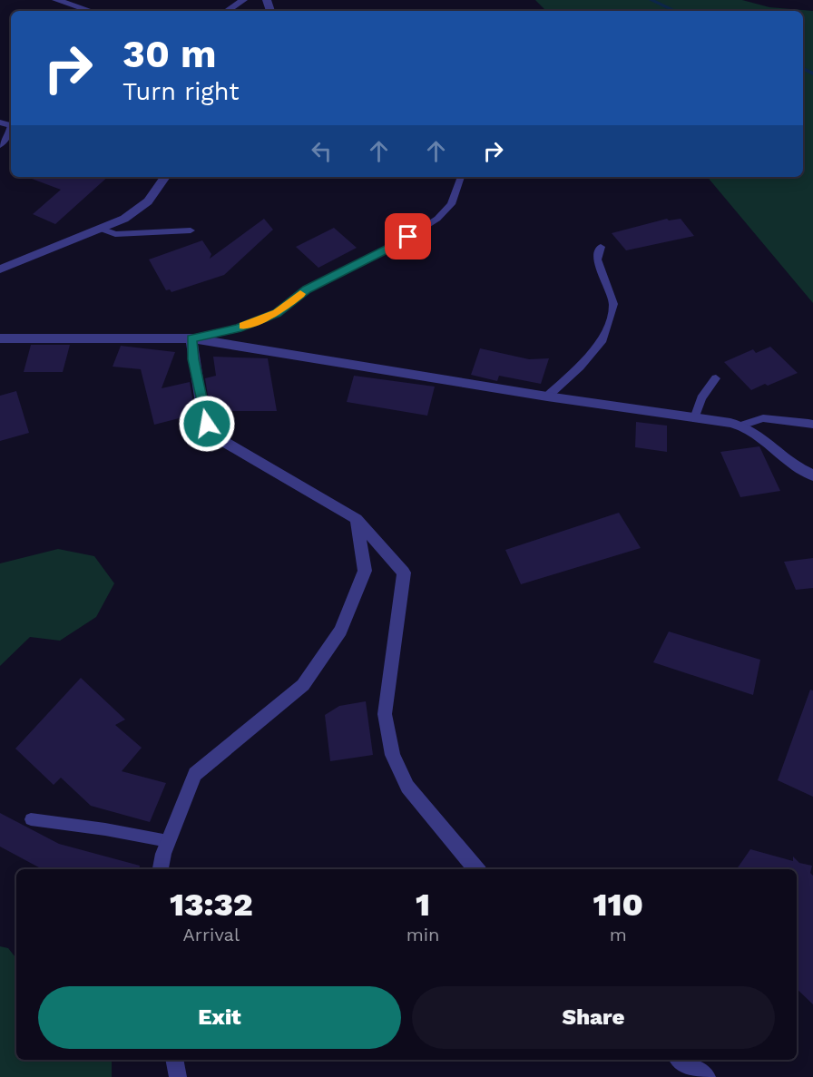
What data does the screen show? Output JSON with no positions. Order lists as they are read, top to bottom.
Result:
{
  "page": {
    "turn": ["30 m", "Turn right"],
    "eta": [
      "13:32",
      "Arrival",
      "1",
      "min",
      "110",
      "m"
    ],
    "buttons": ["Exit", "Share"]
  }
}
